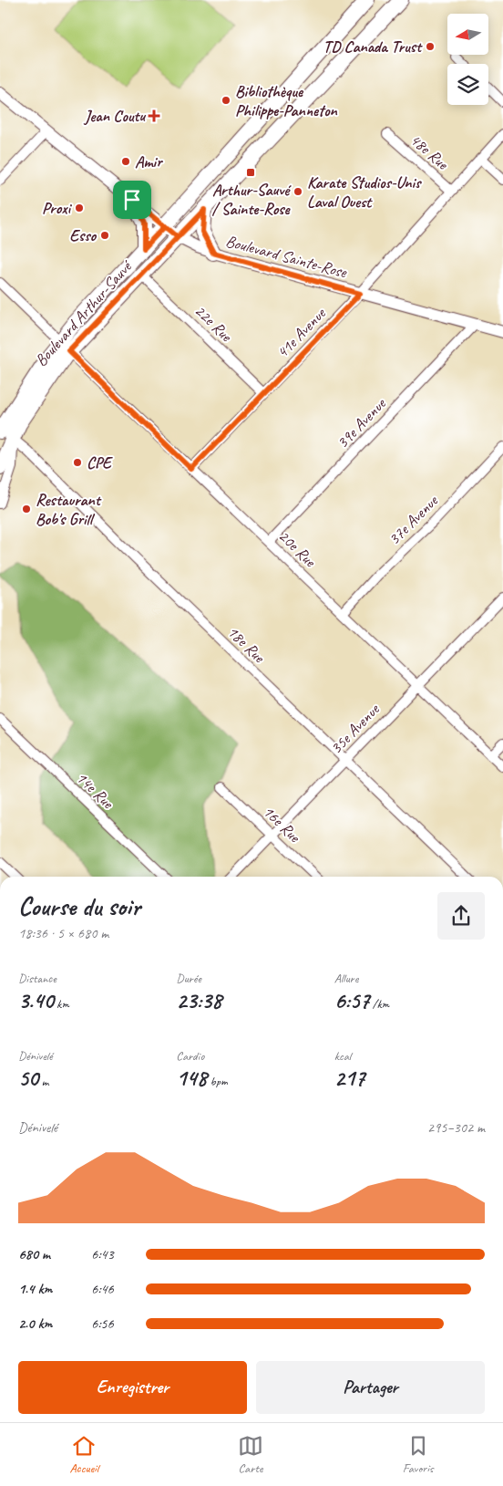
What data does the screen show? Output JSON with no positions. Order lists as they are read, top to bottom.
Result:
{
  "streets": {
    "main road": ["Boulevard Arthur-Sauvé"],
    "street": [
      "48e Rue",
      "Boulevard Sainte-Rose",
      "22e Rue",
      "41e Avenue",
      "39e Avenue",
      "37e Avenue",
      "20e Rue",
      "18e Rue",
      "35e Avenue",
      "14e Rue",
      "16e Rue"
    ]
  },
  "crossings": [
    ["48e Rue", "41e Avenue"],
    ["Boulevard Sainte-Rose", "Boulevard Arthur-Sauvé"],
    ["Boulevard Sainte-Rose", "41e Avenue"],
    ["Boulevard Sainte-Rose", "39e Avenue"],
    ["Boulevard Arthur-Sauvé", "22e Rue"],
    ["Boulevard Arthur-Sauvé", "20e Rue"],
    ["Boulevard Arthur-Sauvé", "18e Rue"],
    ["22e Rue", "41e Avenue"],
    ["41e Avenue", "20e Rue"],
    ["39e Avenue", "20e Rue"],
    ["37e Avenue", "20e Rue"],
    ["20e Rue", "35e Avenue"],
    ["18e Rue", "35e Avenue"],
    ["35e Avenue", "16e Rue"]
  ],
  "places": {
    "other": [
      "TD Canada Trust",
      "Bibliothèque Philippe-Panneton",
      "Amir",
      "Karate Studios-Unis Laval Ouest",
      "Proxi",
      "Esso",
      "CPE",
      "Restaurant Bob's Grill"
    ],
    "health": ["Jean Coutu"],
    "transit": ["Arthur-Sauvé / Sainte-Rose"]
  },
  "north": "left",
  "page": {
    "heading": ["Course du soir", "18:36 · 5 × 680 m"],
    "stats": [
      ["Distance", "3.40 km"],
      ["Durée", "23:38"],
      ["Allure", "6:57 /km"],
      ["Dénivelé", "50 m"],
      ["Cardio", "148 bpm"],
      ["kcal", "217"]
    ],
    "chart": ["Dénivelé", "295–302 m"],
    "list": [
      {
        "name": "680 m",
        "note": "6:43"
      },
      {
        "name": "1.4 km",
        "note": "6:46"
      },
      {
        "name": "2.0 km",
        "note": "6:56"
      }
    ],
    "buttons": ["Enregistrer", "Partager"],
    "tabs": ["Accueil", "Carte", "Favoris"]
  }
}
